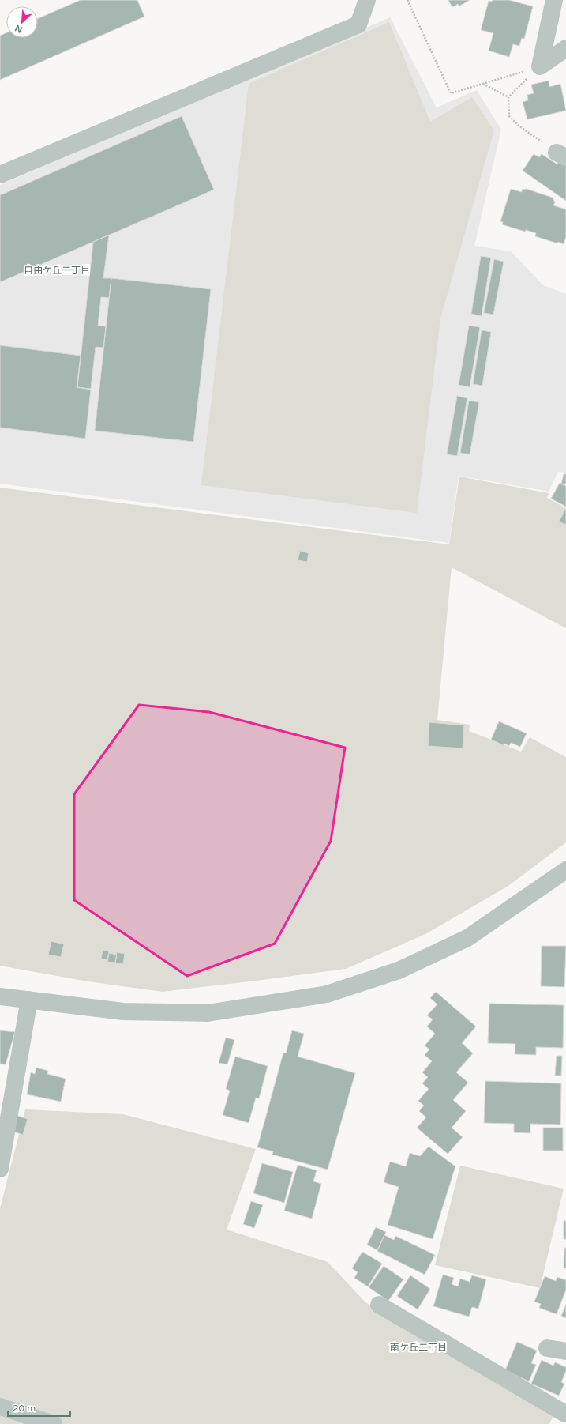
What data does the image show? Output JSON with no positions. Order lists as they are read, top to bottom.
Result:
{
  "districts": ["自由ケ丘二丁目", "南ケ丘二丁目"],
  "scale_bar": "20 m",
  "north": "bottom left"
}
